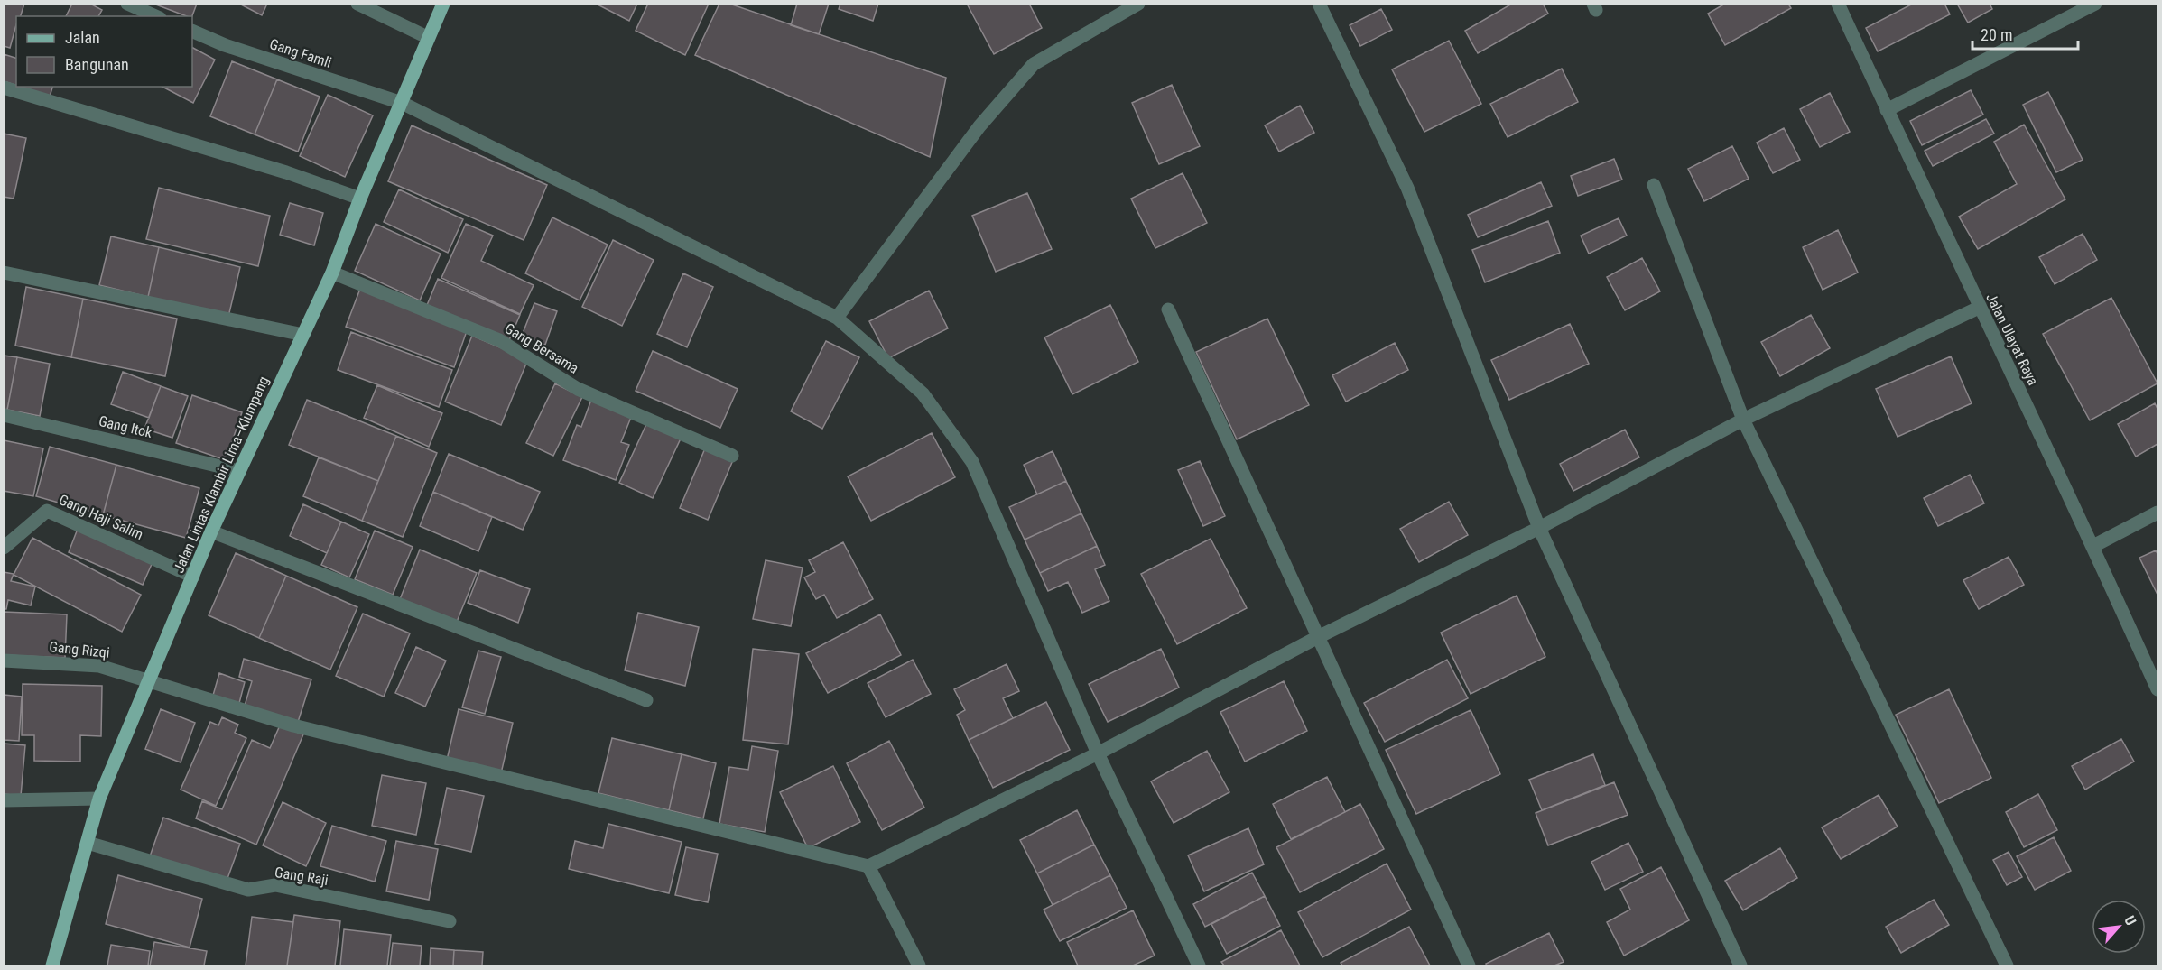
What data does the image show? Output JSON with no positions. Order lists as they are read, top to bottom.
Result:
{
  "streets": {
    "main road": ["Jalan Lintas Klambir Lima–Klumpang"],
    "street": [
      "Gang Famli",
      "Jalan Ulayat Raya",
      "Gang Bersama",
      "Gang Itok",
      "Gang Haji Salim",
      "Gang Rizqi",
      "Gang Raji"
    ]
  },
  "crossings": [
    ["Gang Famli", "Jalan Lintas Klambir Lima–Klumpang"],
    ["Gang Bersama", "Jalan Lintas Klambir Lima–Klumpang"],
    ["Gang Itok", "Jalan Lintas Klambir Lima–Klumpang"],
    ["Jalan Lintas Klambir Lima–Klumpang", "Gang Haji Salim"],
    ["Jalan Lintas Klambir Lima–Klumpang", "Gang Rizqi"],
    ["Jalan Lintas Klambir Lima–Klumpang", "Gang Raji"]
  ],
  "legend": ["Jalan", "Bangunan"],
  "scale_bar": "20 m",
  "north": "top right"
}
